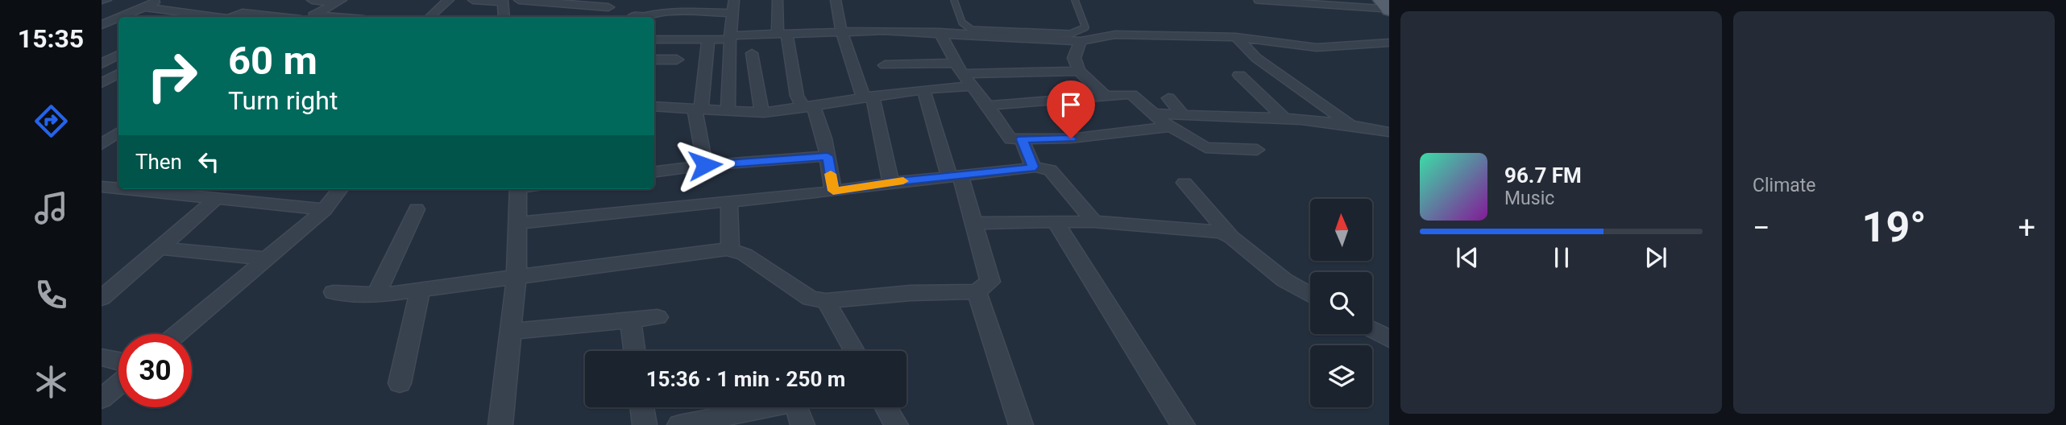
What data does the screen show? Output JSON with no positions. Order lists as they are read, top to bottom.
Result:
{
  "north": "top",
  "page": {
    "tabs": "15:35",
    "tile": "Climate",
    "turn": ["60 m", "Turn right"],
    "then": "Then",
    "song": ["96.7 FM", "Music"],
    "heat": ["−", "19°", "+"],
    "limit": "30",
    "trip": "15:36 · 1 min · 250 m"
  }
}
